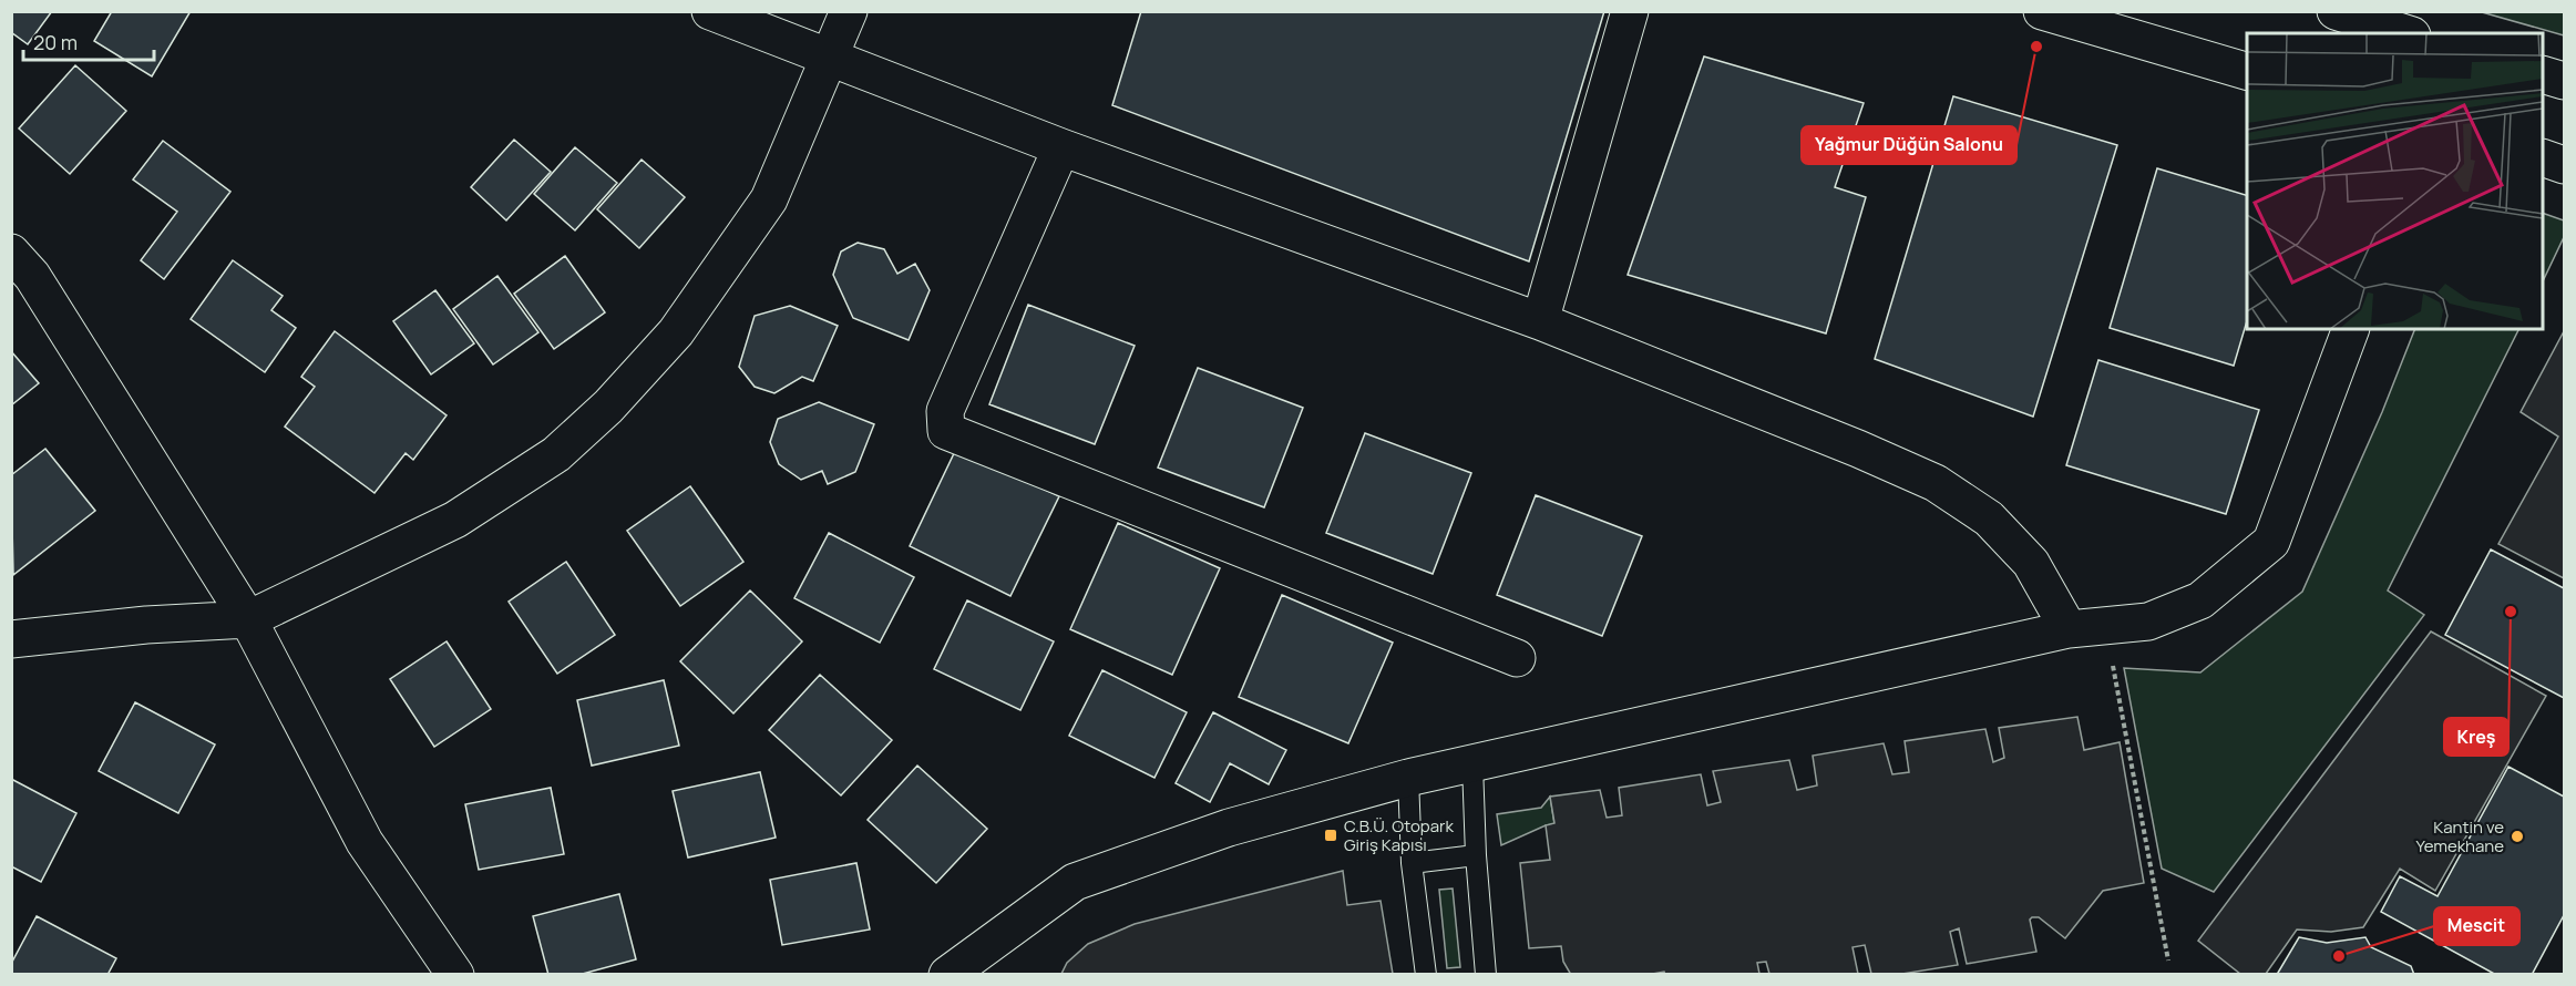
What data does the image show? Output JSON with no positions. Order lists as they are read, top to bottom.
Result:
{
  "places": {
    "other": [
      "Yağmur Düğün Salonu",
      "Kreş",
      "Kantin ve Yemekhane",
      "Mescit"
    ],
    "transit": ["C.B.Ü. Otopark Giriş Kapısı"]
  },
  "scale_bar": "20 m"
}
